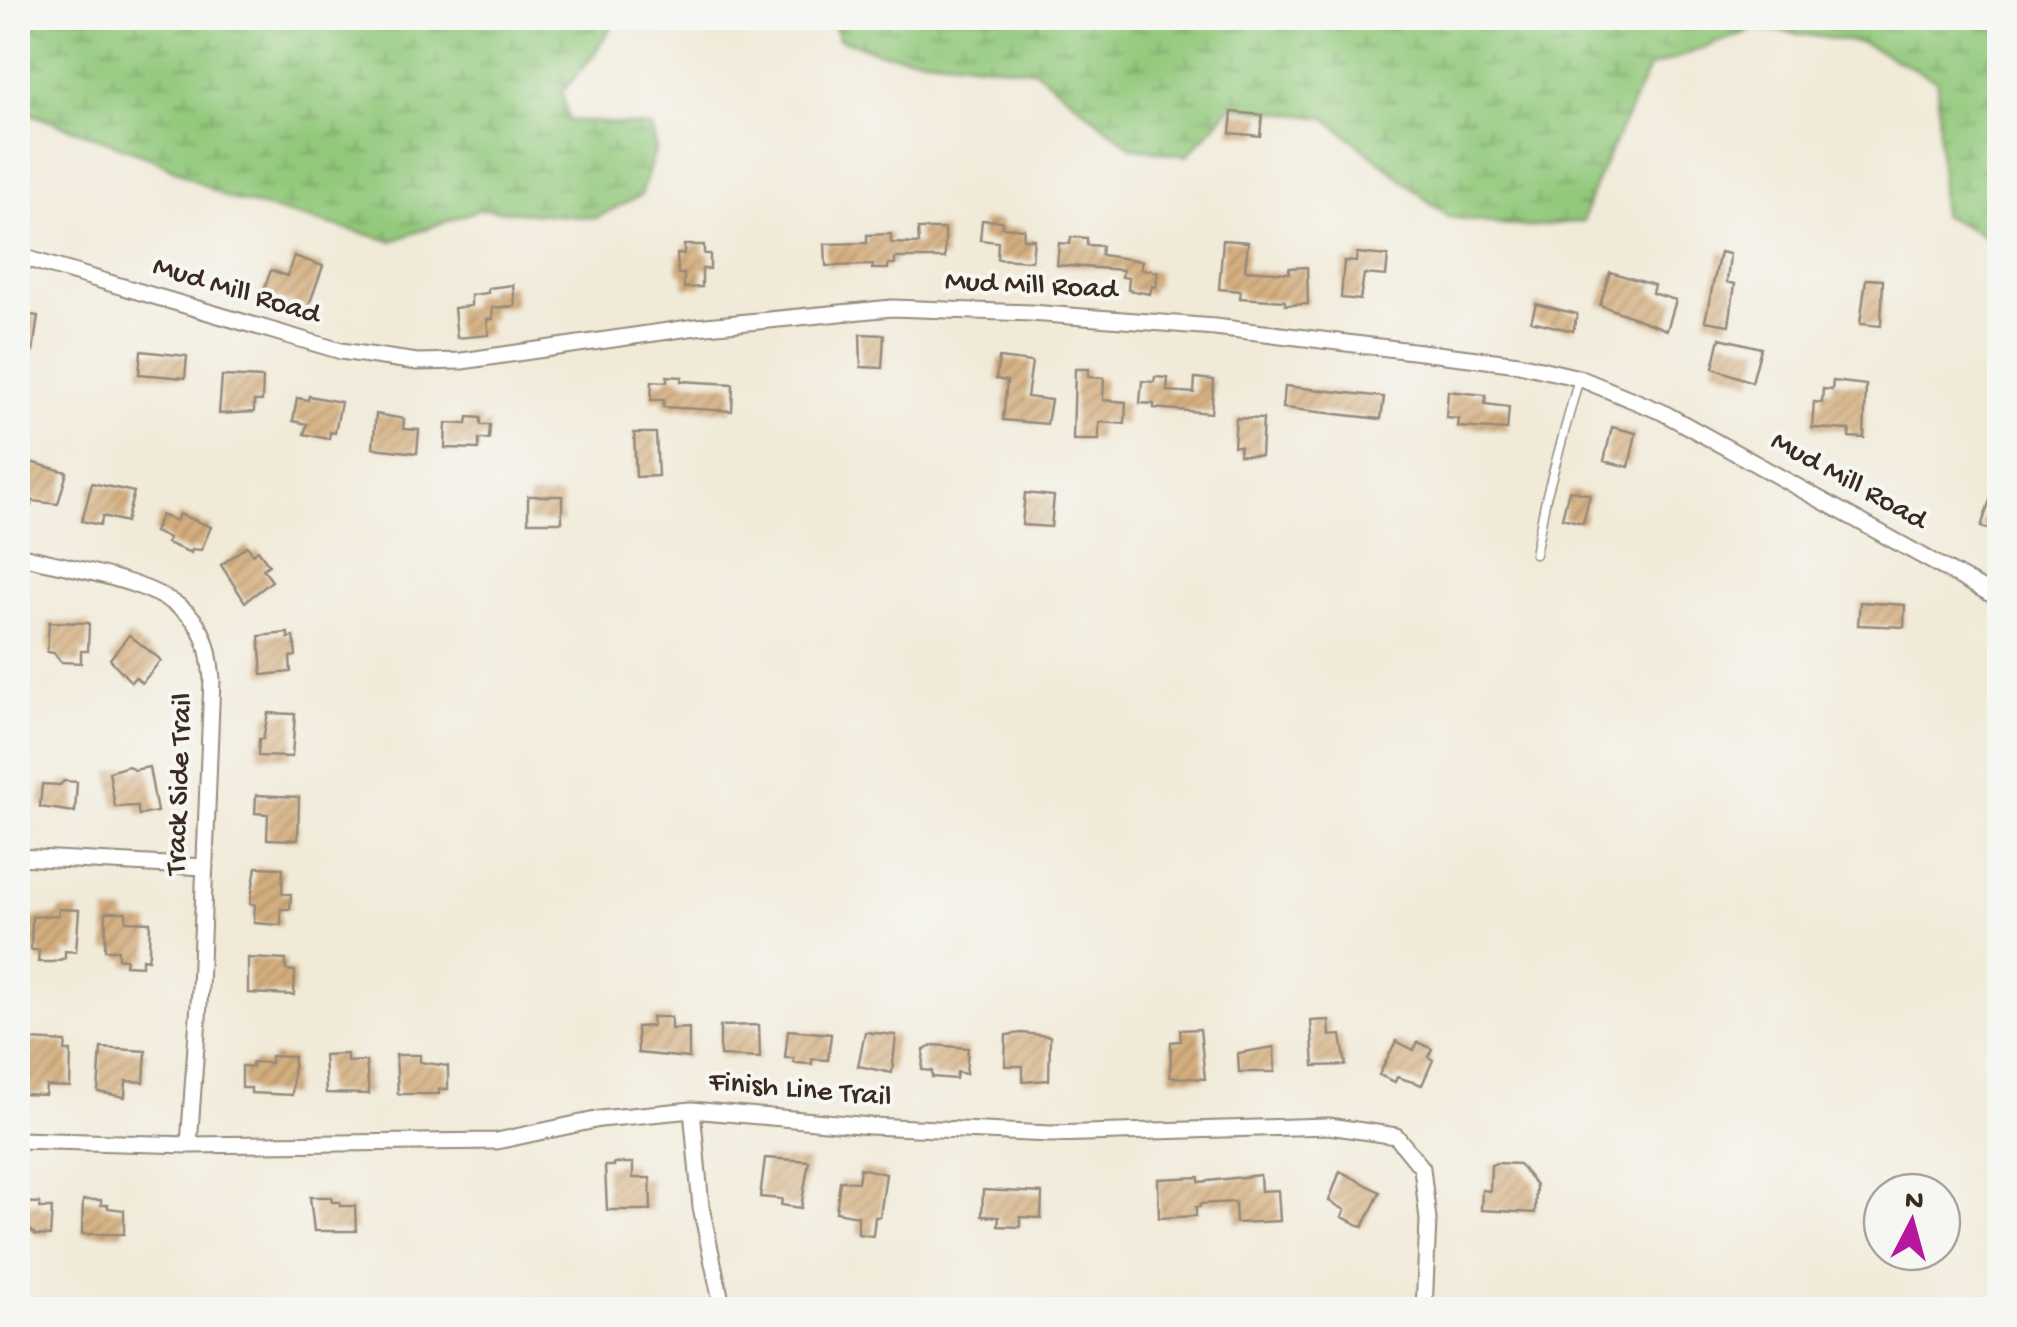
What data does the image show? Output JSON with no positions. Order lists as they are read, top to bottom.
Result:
{
  "streets": {
    "street": ["Mud Mill Road", "Track Side Trail", "Finish Line Trail"]
  },
  "crossings": [
    ["Track Side Trail", "Finish Line Trail"]
  ],
  "north": "top"
}
